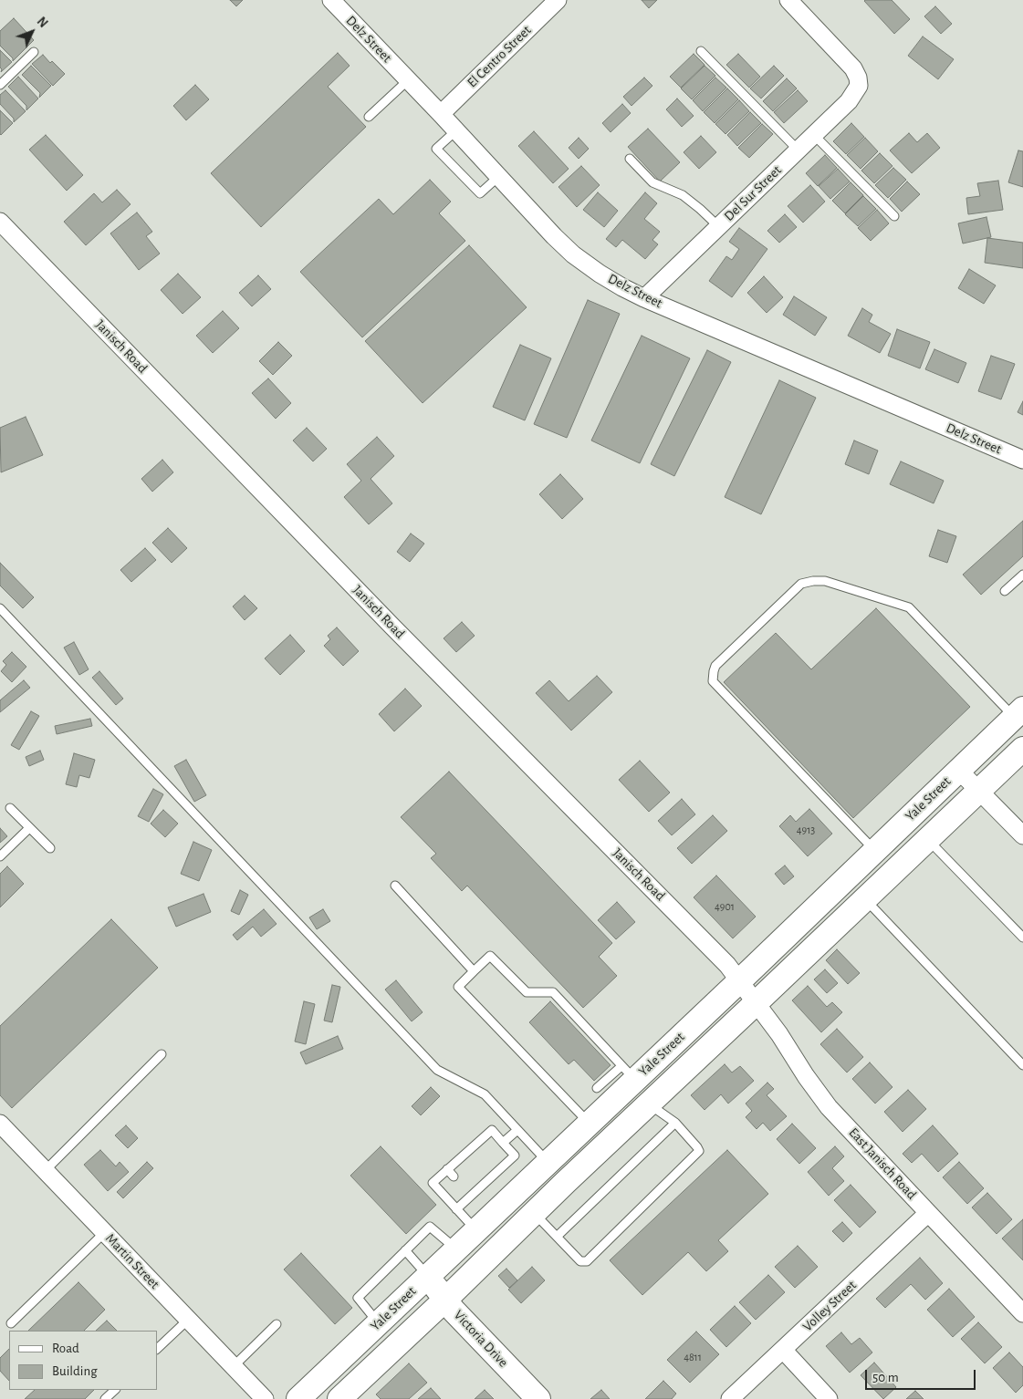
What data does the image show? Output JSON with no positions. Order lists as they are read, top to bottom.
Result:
{
  "streets": {
    "main road": ["Yale Street", "Victoria Drive"],
    "street": [
      "Delz Street",
      "El Centro Street",
      "Del Sur Street",
      "Janisch Road",
      "East Janisch Road",
      "Martin Street",
      "Volley Street"
    ]
  },
  "crossings": [
    ["Delz Street", "El Centro Street"],
    ["Delz Street", "Del Sur Street"],
    ["Janisch Road", "Yale Street"],
    ["Janisch Road", "East Janisch Road"],
    ["Yale Street", "East Janisch Road"],
    ["Yale Street", "Victoria Drive"],
    ["East Janisch Road", "Volley Street"]
  ],
  "house_numbers": ["4913", "4901", "4811"],
  "legend": ["Road", "Building"],
  "scale_bar": "50 m",
  "north": "top right"
}
